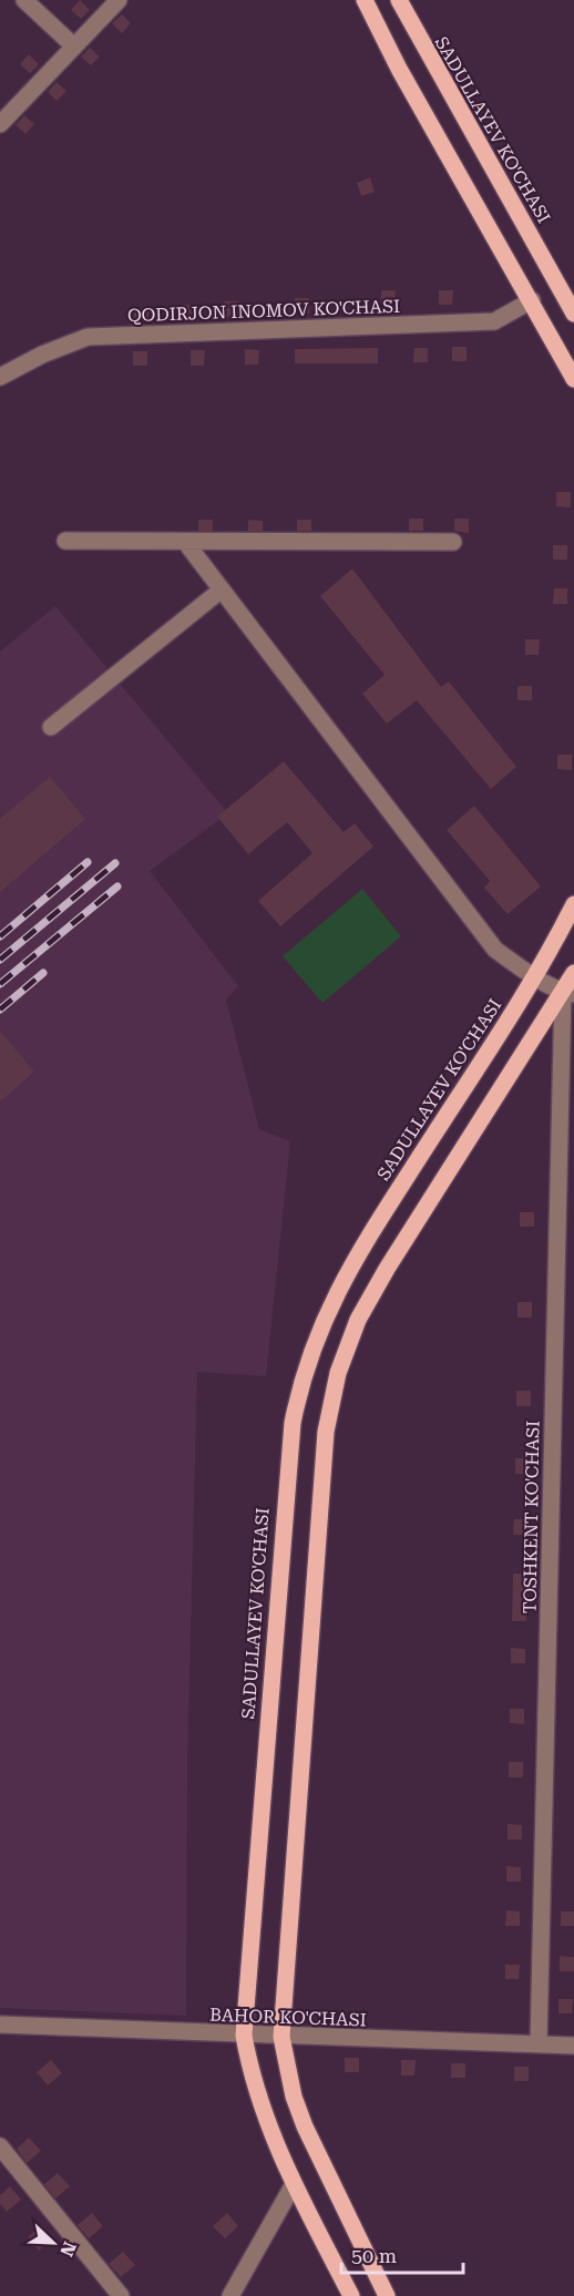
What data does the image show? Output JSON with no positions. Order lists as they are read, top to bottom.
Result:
{
  "streets": {
    "main road": ["SADULLAYEV KO'CHASI"],
    "street": ["QODIRJON INOMOV KO'CHASI", "TOSHKENT KO'CHASI", "BAHOR KO'CHASI"]
  },
  "crossings": [
    ["SADULLAYEV KO'CHASI", "BAHOR KO'CHASI"],
    ["TOSHKENT KO'CHASI", "BAHOR KO'CHASI"]
  ],
  "scale_bar": "50 m",
  "north": "bottom right"
}
